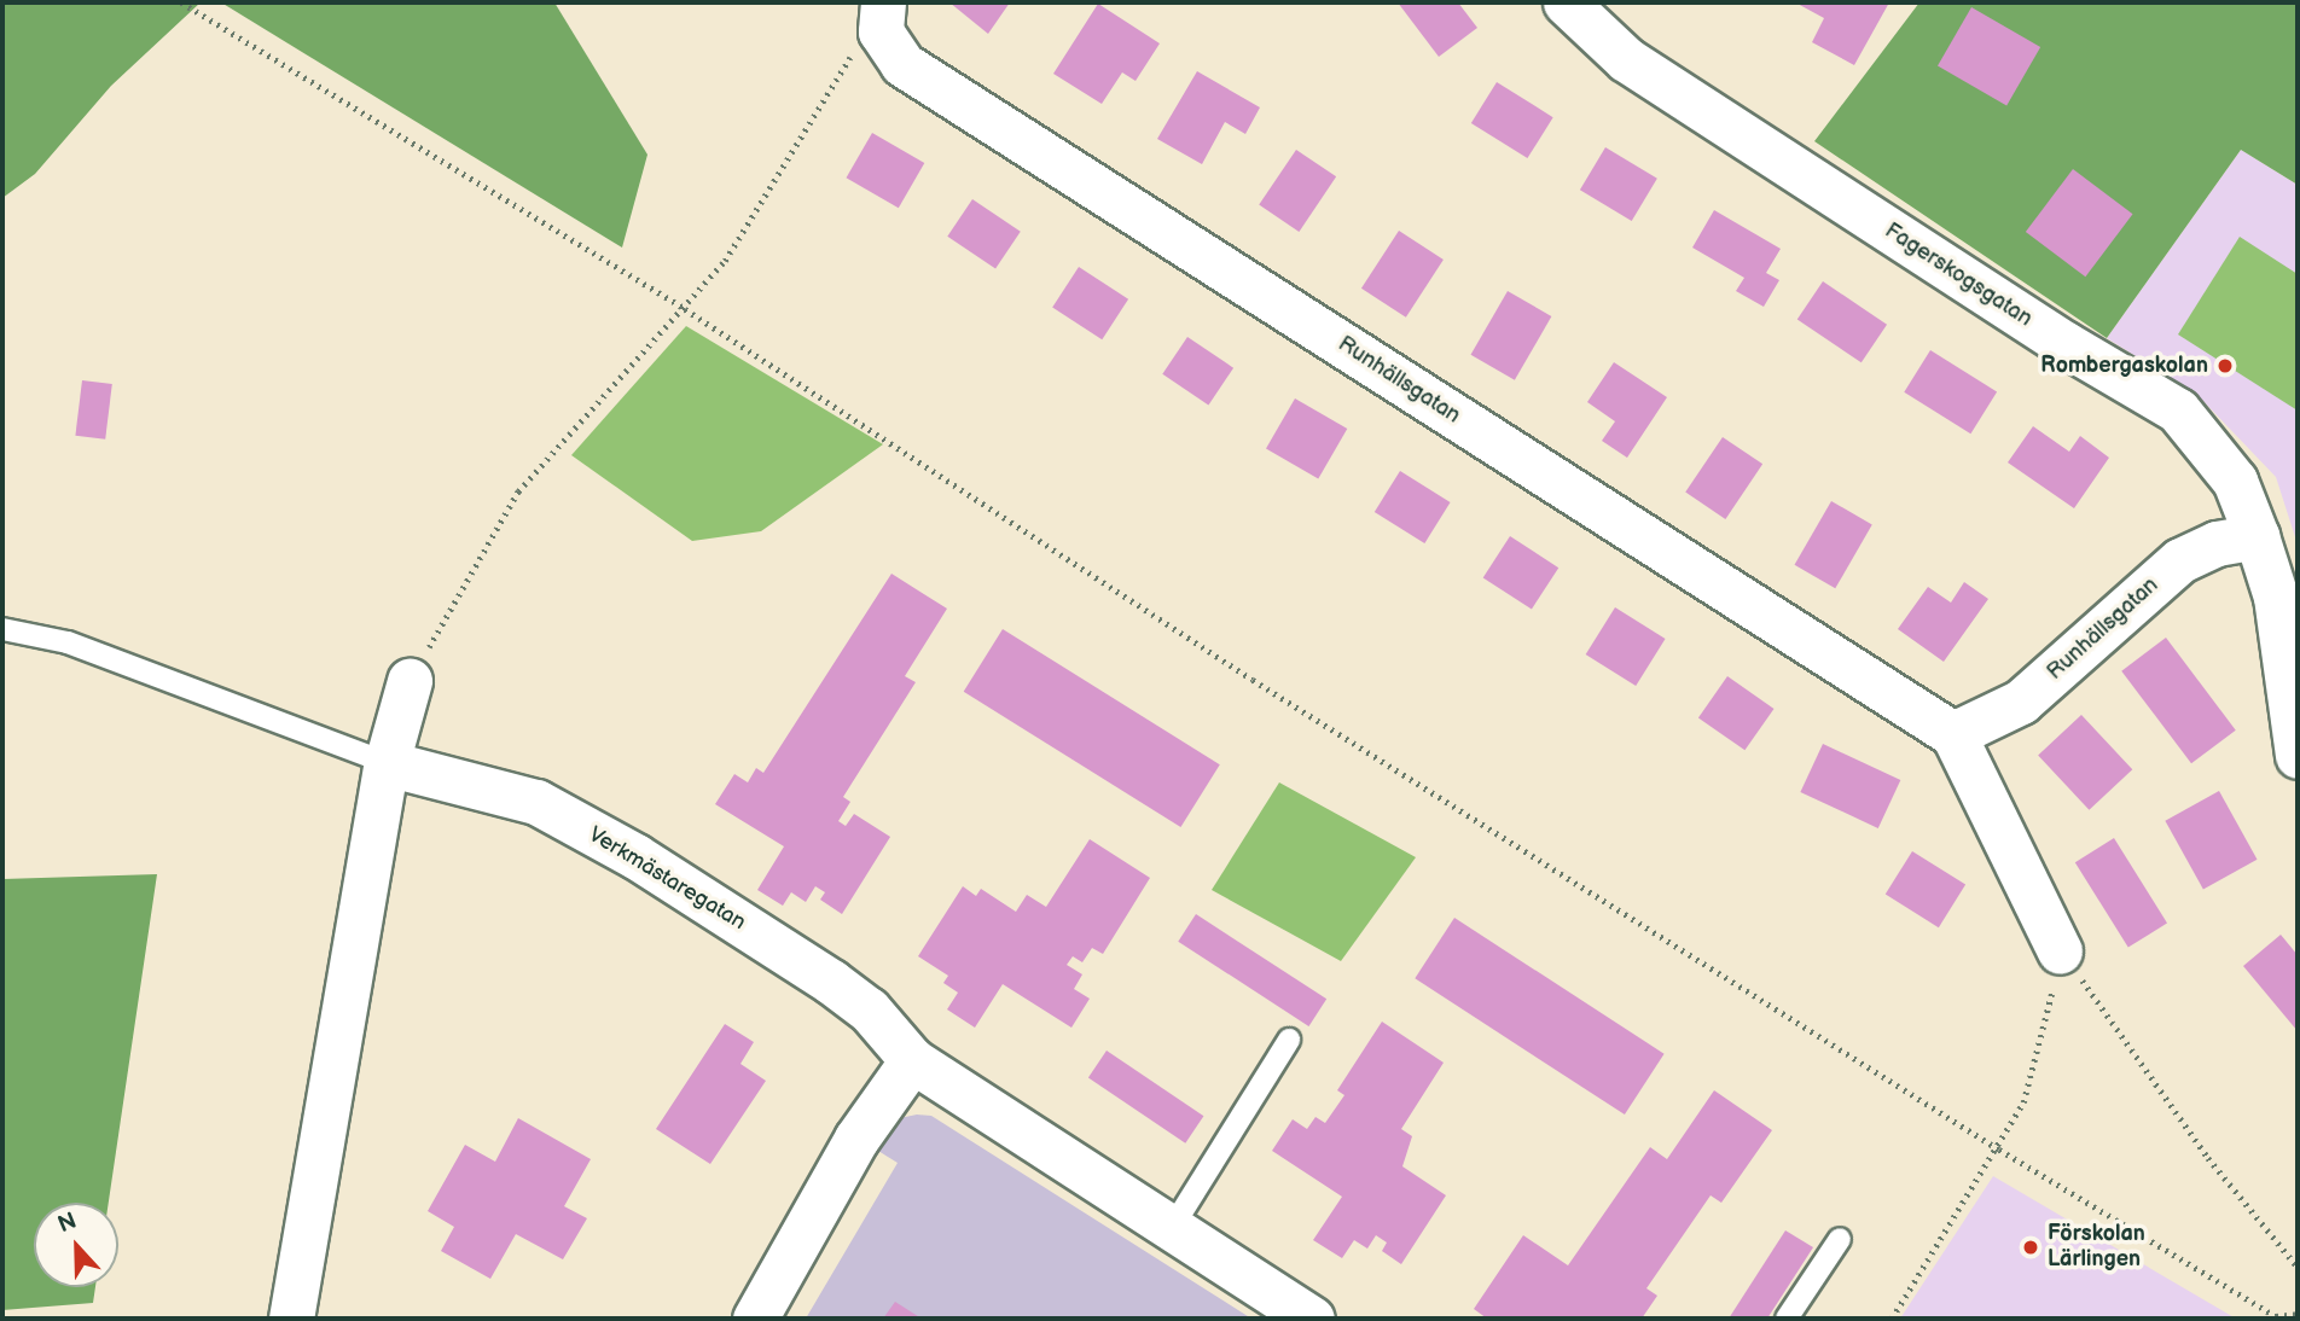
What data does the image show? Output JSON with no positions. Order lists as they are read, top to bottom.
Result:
{
  "streets": {
    "street": ["Fagerskogsgatan", "Runhällsgatan", "Verkmästaregatan"]
  },
  "crossings": [
    ["Fagerskogsgatan", "Runhällsgatan"]
  ],
  "places": ["Rombergaskolan", "Förskolan Lärlingen"],
  "north": "top"
}
